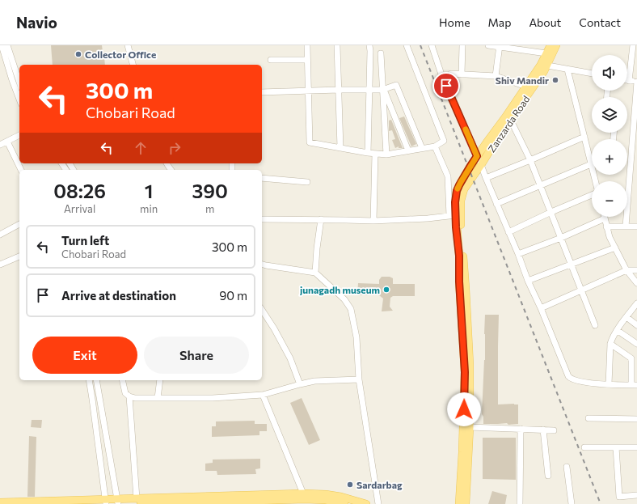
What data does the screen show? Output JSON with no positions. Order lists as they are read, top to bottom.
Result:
{
  "streets": {
    "main road": ["Zanzarda Road"]
  },
  "places": [
    "Collector Office",
    "Shiv Mandir",
    "junagadh museum",
    "Sardarbag"
  ],
  "page": {
    "header": "Navio",
    "nav": [
      "Home",
      "Map",
      "About",
      "Contact"
    ],
    "map_buttons": ["+", "−"],
    "turn": ["300 m", "Chobari Road"],
    "eta": [
      "08:26",
      "Arrival",
      "1",
      "min",
      "390",
      "m"
    ],
    "list": [
      {
        "name": "Turn left",
        "note": "Chobari Road",
        "value": "300 m"
      },
      {
        "name": "Arrive at destination",
        "value": "90 m"
      }
    ],
    "buttons": ["Exit", "Share"]
  }
}
